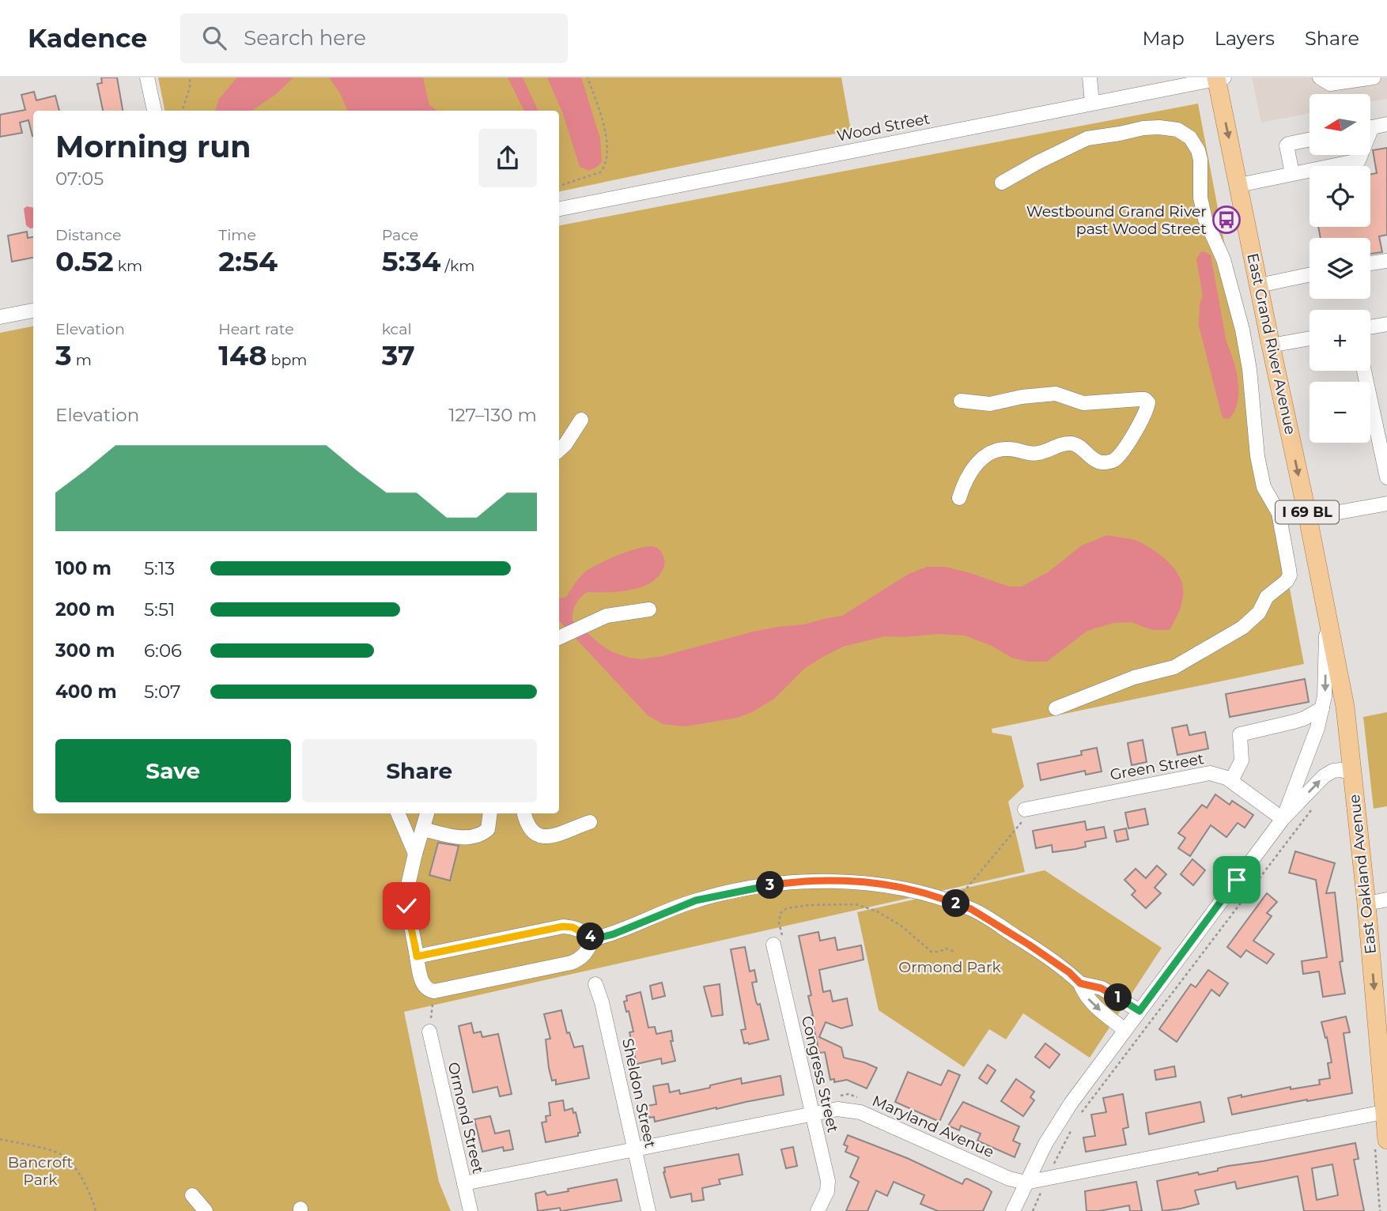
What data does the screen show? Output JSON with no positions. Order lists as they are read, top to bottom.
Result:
{
  "streets": {
    "main road": ["East Grand River Avenue", "I 69 BL", "East Oakland Avenue"],
    "street": [
      "Wood Street",
      "Green Street",
      "Congress Street",
      "Sheldon Street",
      "Ormond Street",
      "Maryland Avenue"
    ]
  },
  "crossings": [
    ["Wood Street", "East Grand River Avenue"],
    ["East Grand River Avenue", "East Oakland Avenue"],
    ["Congress Street", "Maryland Avenue"],
    ["Sheldon Street", "Maryland Avenue"],
    ["Ormond Street", "Maryland Avenue"]
  ],
  "one_way": ["East Grand River Avenue", "East Oakland Avenue"],
  "parks": ["Ormond Park", "Bancroft Park"],
  "places": {
    "bus stop": ["Westbound Grand River past Wood Street"]
  },
  "north": "left",
  "page": {
    "header": "Kadence",
    "search": "Search here",
    "nav": ["Map", "Layers", "Share"],
    "map_buttons": ["+", "−"],
    "heading": ["Morning run", "07:05"],
    "stats": [
      ["Distance", "0.52 km"],
      ["Time", "2:54"],
      ["Pace", "5:34 /km"],
      ["Elevation", "3 m"],
      ["Heart rate", "148 bpm"],
      ["kcal", "37"]
    ],
    "chart": ["Elevation", "127–130 m"],
    "list": [
      {
        "name": "100 m",
        "note": "5:13"
      },
      {
        "name": "200 m",
        "note": "5:51"
      },
      {
        "name": "300 m",
        "note": "6:06"
      },
      {
        "name": "400 m",
        "note": "5:07"
      }
    ],
    "buttons": ["Save", "Share"],
    "pins": [
      "3",
      "2",
      "4",
      "1"
    ]
  }
}
